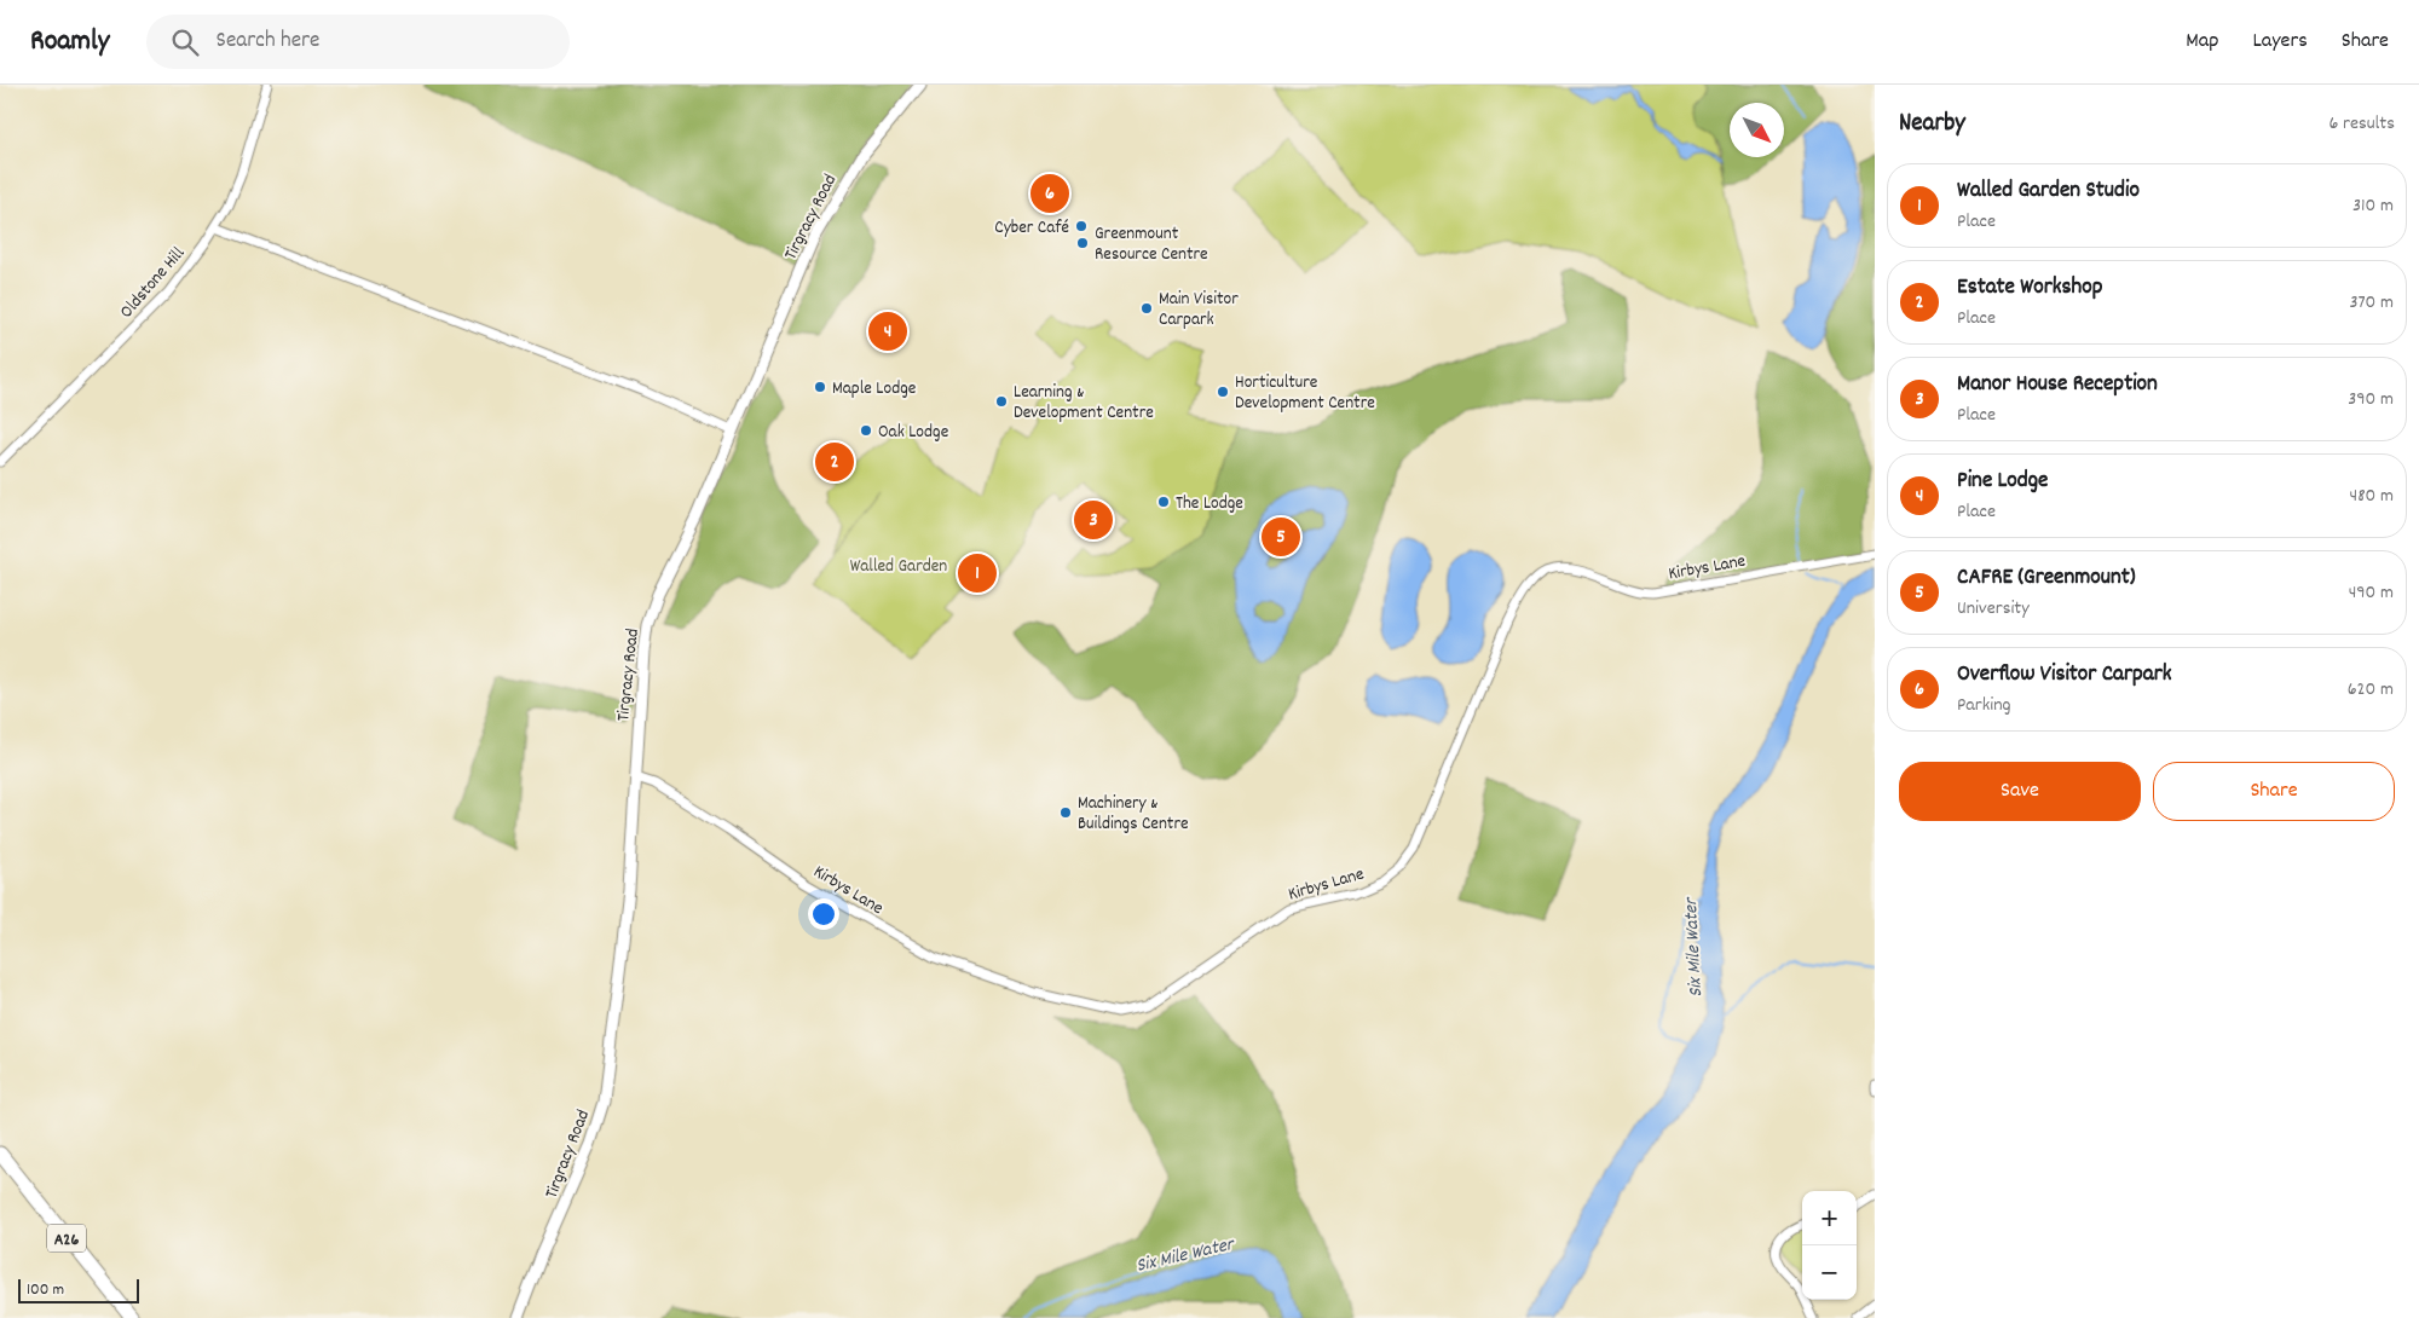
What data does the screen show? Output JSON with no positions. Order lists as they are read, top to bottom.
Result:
{
  "streets": {
    "highway": ["A26"],
    "street": ["Tirgracy Road", "Oldstone Hill", "Kirbys Lane"]
  },
  "crossings": [
    ["Tirgracy Road", "Kirbys Lane"]
  ],
  "water": ["Six Mile Water"],
  "parks": ["Walled Garden"],
  "places": [
    "Cyber Café",
    "Greenmount Resource Centre",
    "Main Visitor Carpark",
    "Maple Lodge",
    "Horticulture Development Centre",
    "Learning & Development Centre",
    "Oak Lodge",
    "The Lodge",
    "Machinery & Buildings Centre"
  ],
  "scale_bar": "100 m",
  "north": "bottom right",
  "page": {
    "header": "Roamly",
    "search": "Search here",
    "nav": ["Map", "Layers", "Share"],
    "heading": ["Nearby", "6 results"],
    "list": [
      {
        "mark": "1",
        "name": "Walled Garden Studio",
        "note": "Place",
        "value": "310 m"
      },
      {
        "mark": "2",
        "name": "Estate Workshop",
        "note": "Place",
        "value": "370 m"
      },
      {
        "mark": "3",
        "name": "Manor House Reception",
        "note": "Place",
        "value": "390 m"
      },
      {
        "mark": "4",
        "name": "Pine Lodge",
        "note": "Place",
        "value": "480 m"
      },
      {
        "mark": "5",
        "name": "CAFRE (Greenmount)",
        "note": "University",
        "value": "490 m"
      },
      {
        "mark": "6",
        "name": "Overflow Visitor Carpark",
        "note": "Parking",
        "value": "620 m"
      }
    ],
    "pins": [
      "6",
      "4",
      "2",
      "3",
      "5",
      "1"
    ],
    "buttons": ["Save", "Share"],
    "map_buttons": ["+", "−"],
    "scale": "100 m"
  }
}
